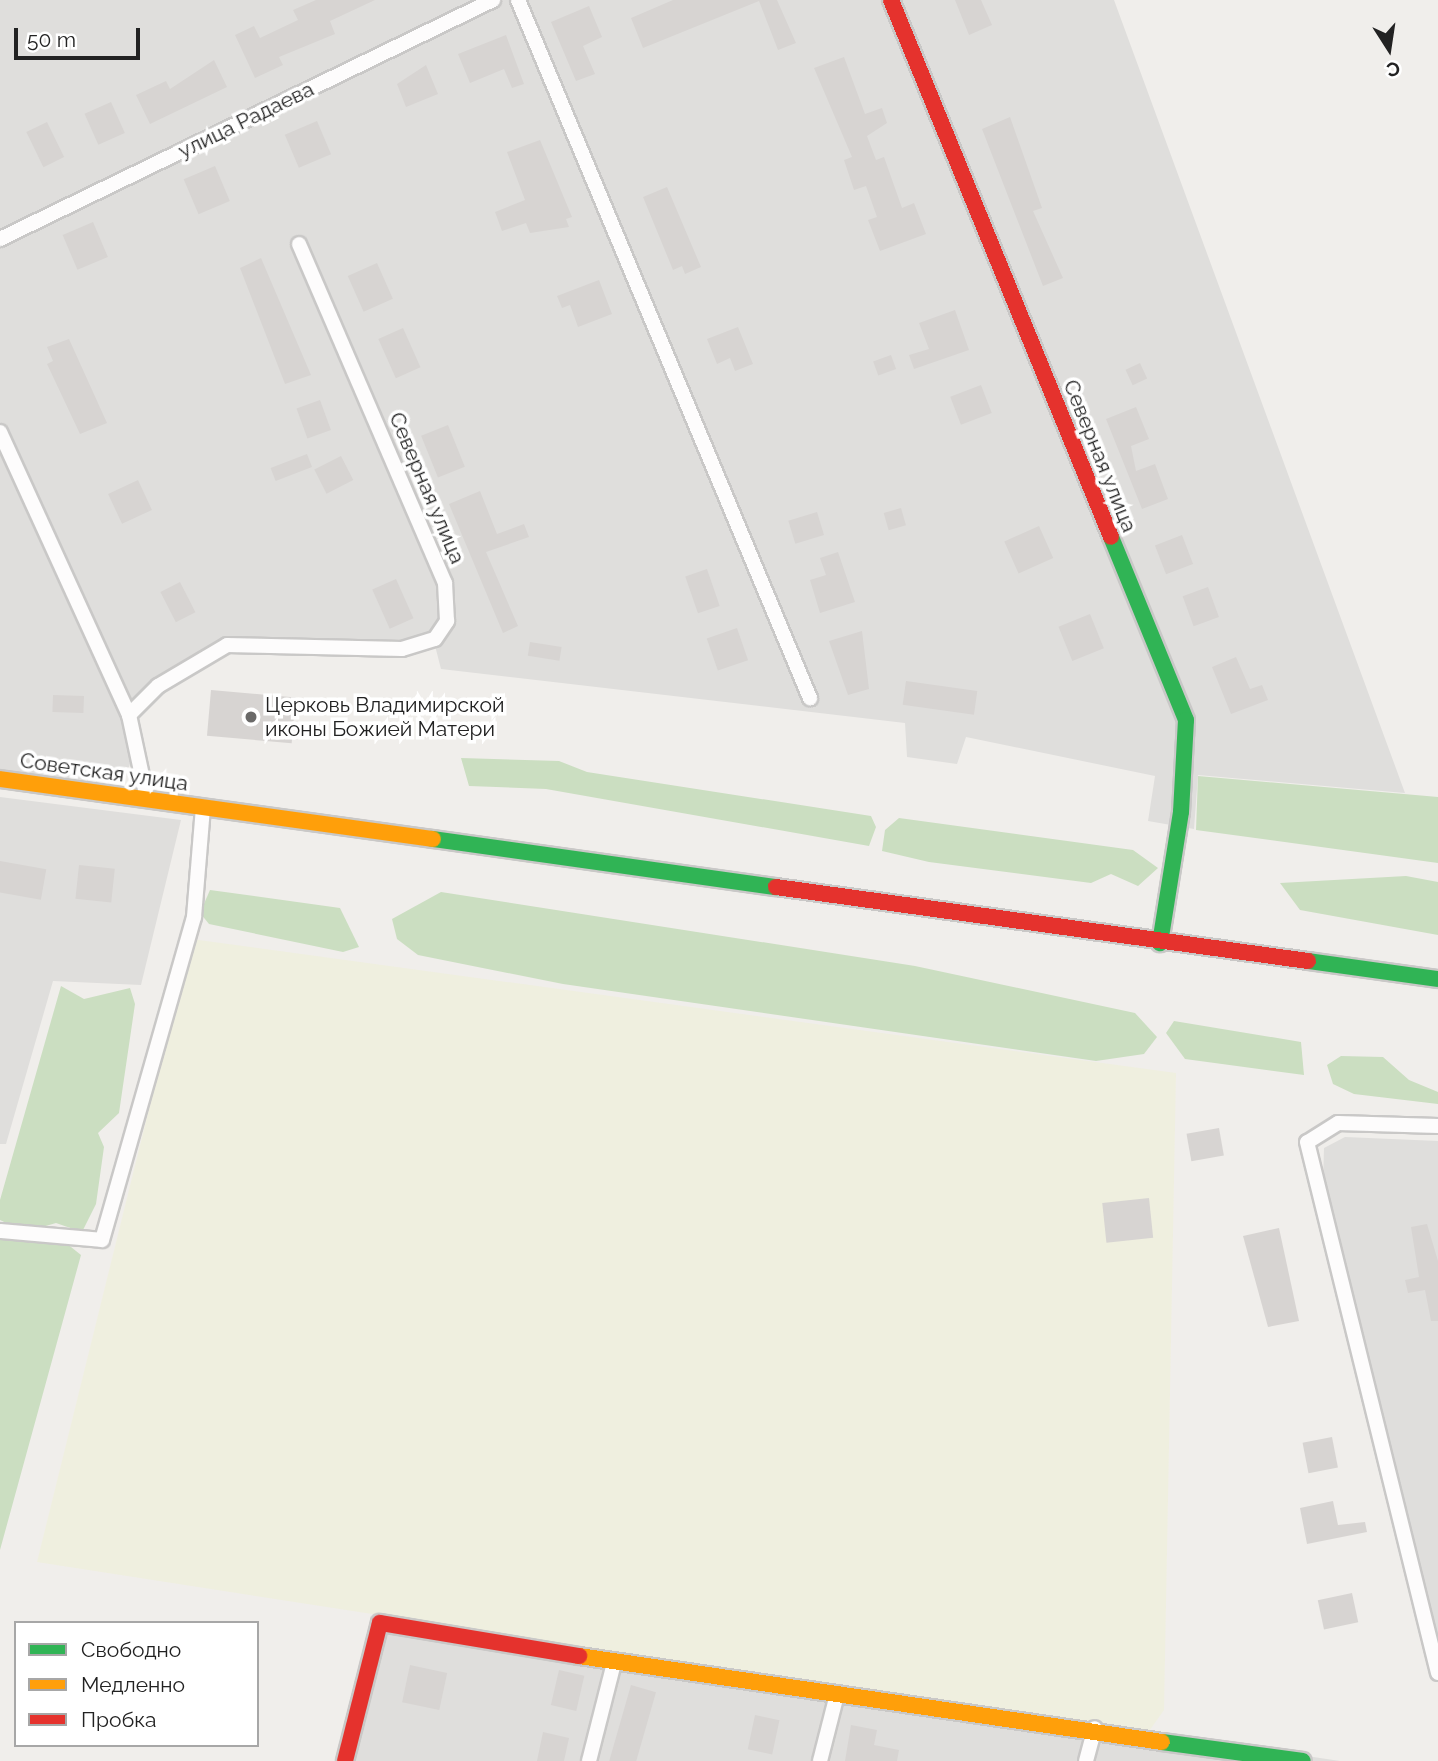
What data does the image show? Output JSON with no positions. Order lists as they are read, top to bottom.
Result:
{
  "streets": {
    "street": ["улица Радаева", "Северная улица", "Советская улица"]
  },
  "crossings": [
    ["Северная улица", "Советская улица"]
  ],
  "places": ["Церковь Владимирской иконы Божией Матери"],
  "legend": ["Свободно", "Медленно", "Пробка"],
  "scale_bar": "50 m",
  "north": "bottom"
}
